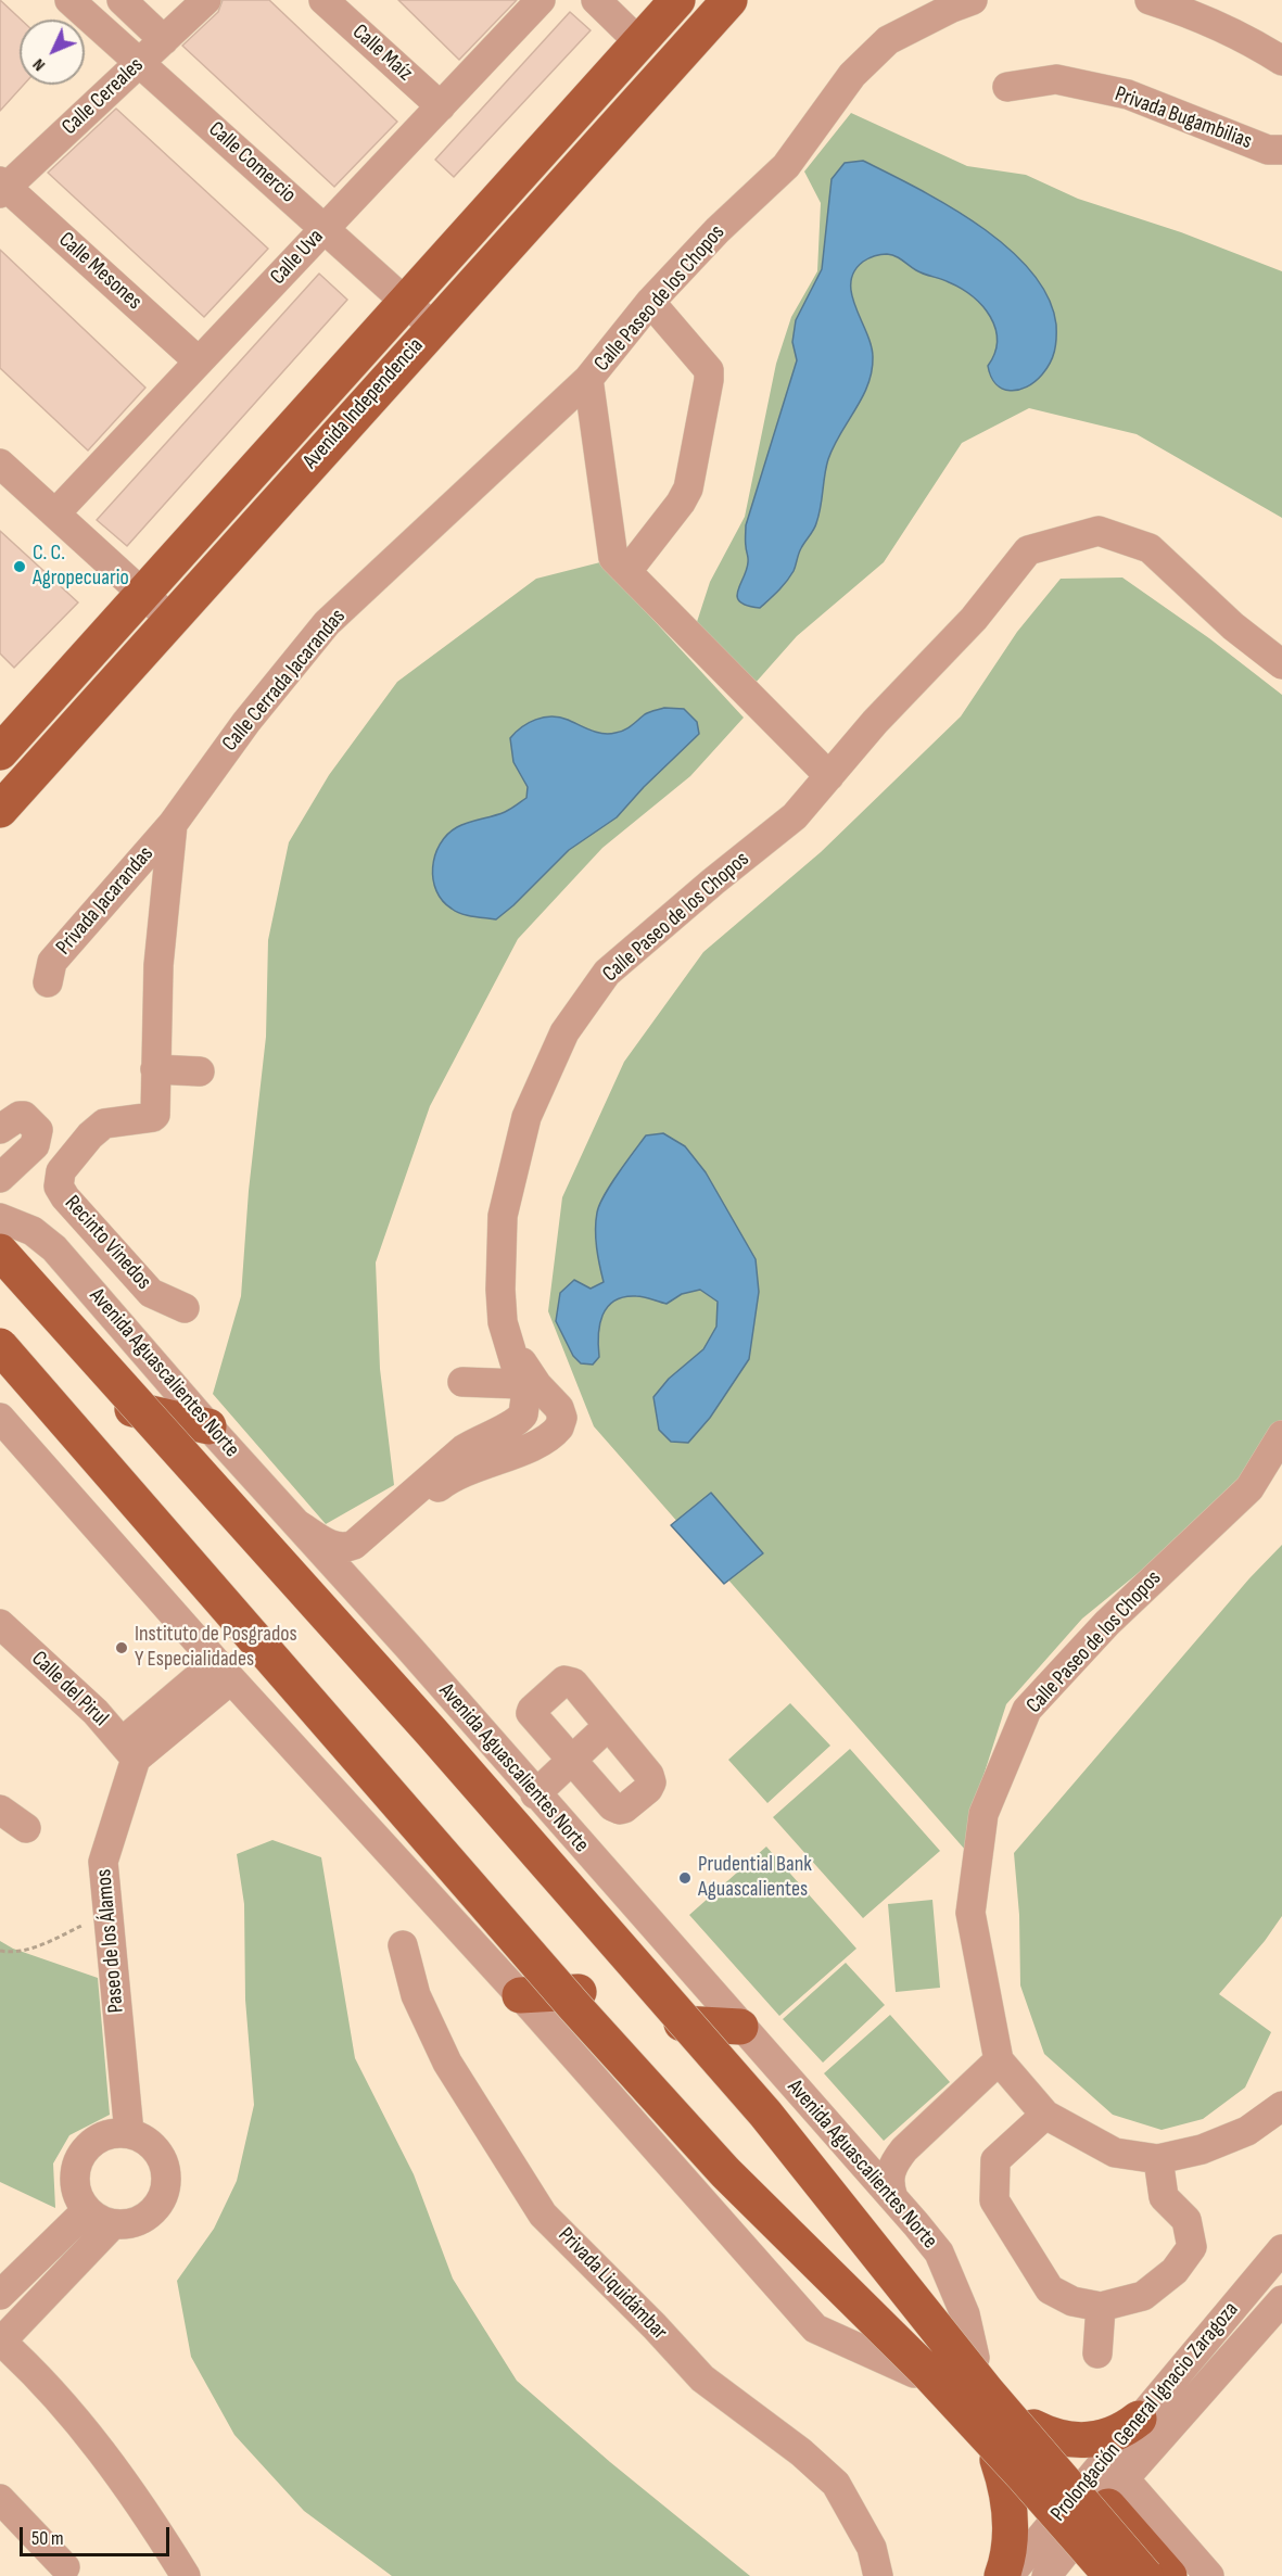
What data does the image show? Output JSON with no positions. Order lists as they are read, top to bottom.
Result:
{
  "streets": {
    "main road": ["Avenida Independencia", "Avenida Aguascalientes Norte"],
    "street": [
      "Calle Maíz",
      "Calle Cereales",
      "Privada Bugambilias",
      "Calle Comercio",
      "Calle Uva",
      "Calle Mesones",
      "Calle Paseo de los Chopos",
      "Calle Cerrada Jacarandas",
      "Privada Jacarandas",
      "Recinto Vinedos",
      "Calle del Pirul",
      "Paseo de los Álamos",
      "Privada Liquidámbar",
      "Prolongación General Ignacio Zaragoza"
    ]
  },
  "crossings": [
    ["Calle Maíz", "Calle Uva"],
    ["Calle Cereales", "Calle Comercio"],
    ["Calle Cereales", "Calle Mesones"],
    ["Calle Comercio", "Calle Uva"],
    ["Calle Comercio", "Avenida Independencia"],
    ["Calle Uva", "Calle Mesones"],
    ["Calle Paseo de los Chopos", "Calle Cerrada Jacarandas"],
    ["Calle Paseo de los Chopos", "Avenida Aguascalientes Norte"],
    ["Calle Cerrada Jacarandas", "Privada Jacarandas"],
    ["Calle Cerrada Jacarandas", "Recinto Vinedos"],
    ["Avenida Aguascalientes Norte", "Prolongación General Ignacio Zaragoza"],
    ["Calle del Pirul", "Paseo de los Álamos"]
  ],
  "places": ["C. C. Agropecuario", "Instituto de Posgrados Y Especialidades", "Prudential Bank Aguascalientes"],
  "scale_bar": "50 m",
  "north": "bottom left"
}
